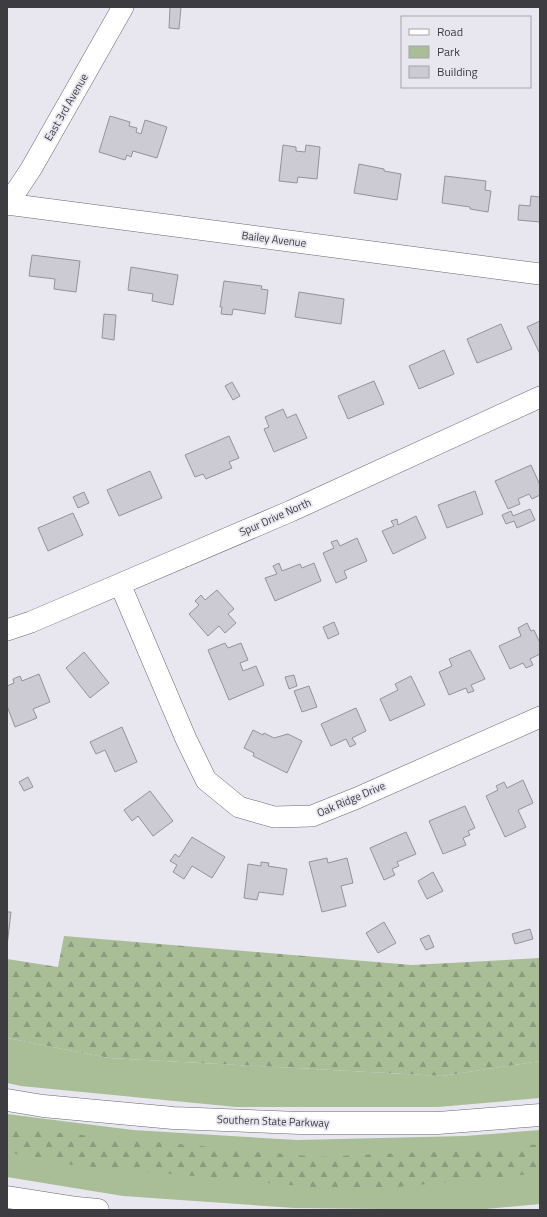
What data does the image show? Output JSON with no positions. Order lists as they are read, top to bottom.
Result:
{
  "streets": {
    "highway": ["Southern State Parkway"],
    "street": [
      "East 3rd Avenue",
      "Bailey Avenue",
      "Spur Drive North",
      "Oak Ridge Drive"
    ]
  },
  "crossings": [
    ["East 3rd Avenue", "Bailey Avenue"],
    ["Spur Drive North", "Oak Ridge Drive"]
  ],
  "legend": ["Road", "Park", "Building"]
}
